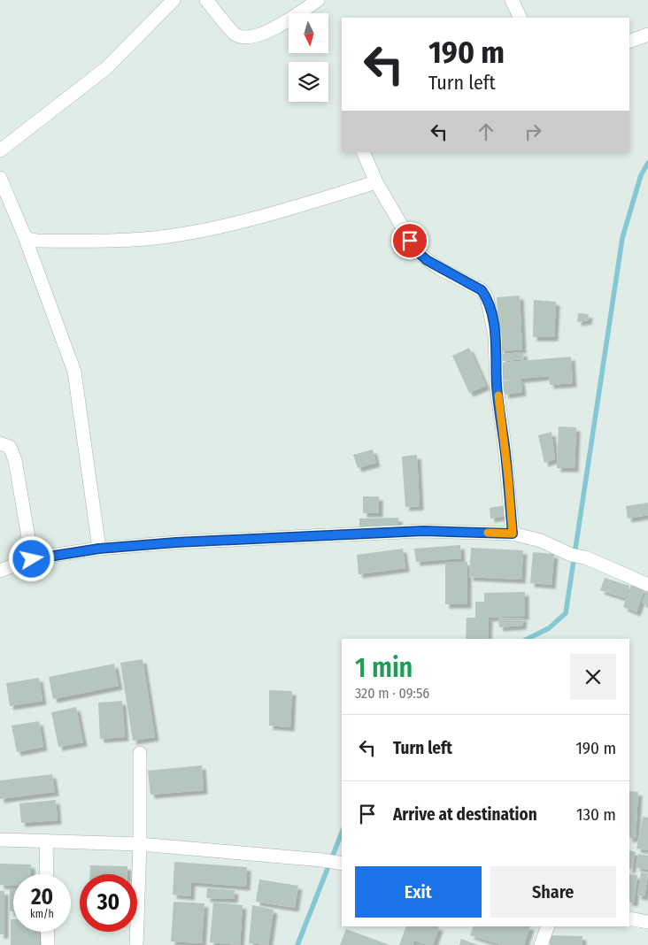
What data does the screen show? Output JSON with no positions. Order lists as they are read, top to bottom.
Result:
{
  "north": "bottom",
  "page": {
    "turn": ["190 m", "Turn left"],
    "heading": ["1 min", "320 m · 09:56"],
    "list": [
      {
        "name": "Turn left",
        "value": "190 m"
      },
      {
        "name": "Arrive at destination",
        "value": "130 m"
      }
    ],
    "buttons": ["Exit", "Share"],
    "speed": "20 km/h",
    "limit": "30"
  }
}
